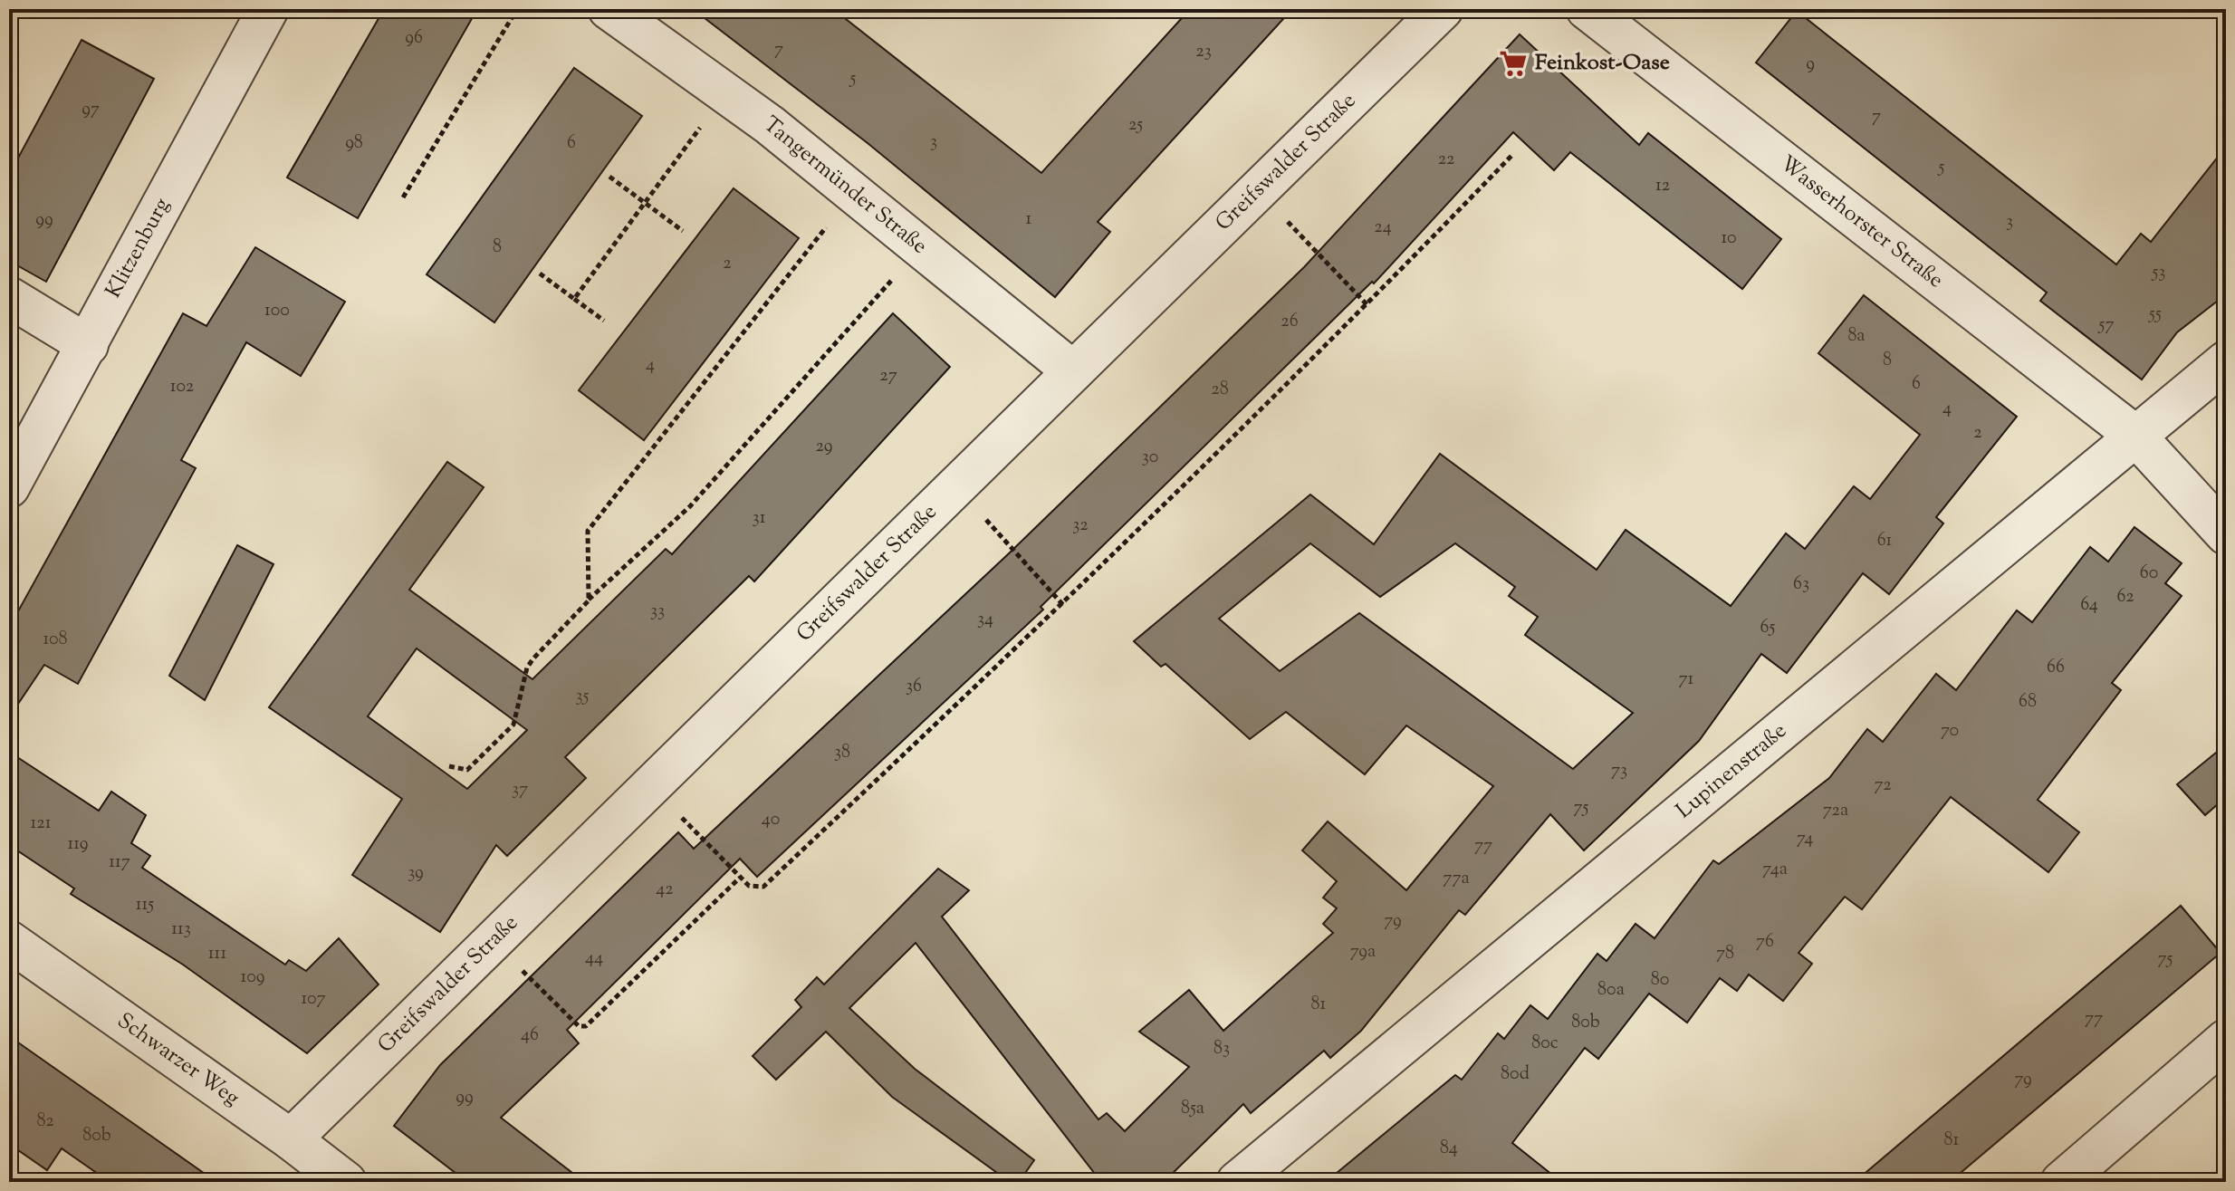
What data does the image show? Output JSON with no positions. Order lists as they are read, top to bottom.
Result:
{
  "streets": {
    "street": [
      "Greifswalder Straße",
      "Tangermünder Straße",
      "Wasserhorster Straße",
      "Klitzenburg",
      "Lupinenstraße",
      "Schwarzer Weg"
    ]
  },
  "crossings": [
    ["Greifswalder Straße", "Tangermünder Straße"],
    ["Greifswalder Straße", "Schwarzer Weg"],
    ["Wasserhorster Straße", "Lupinenstraße"]
  ],
  "places": {
    "supermarket": ["Feinkost-Oase"]
  },
  "house_numbers": [
    "96",
    "7",
    "23",
    "9",
    "5",
    "97",
    "7",
    "25",
    "3",
    "98",
    "6",
    "22",
    "5",
    "12",
    "1",
    "99",
    "3",
    "24",
    "10",
    "8",
    "2",
    "53",
    "100",
    "55",
    "26",
    "57",
    "8a",
    "8",
    "4",
    "27",
    "6",
    "102",
    "28",
    "4",
    "2",
    "29",
    "30",
    "31",
    "32",
    "61",
    "60",
    "63",
    "62",
    "64",
    "33",
    "34",
    "65",
    "108",
    "66",
    "71",
    "36",
    "35",
    "68",
    "70",
    "38",
    "73",
    "72",
    "37",
    "75",
    "72a",
    "40",
    "121",
    "74",
    "119",
    "77",
    "117",
    "74a",
    "39",
    "77a",
    "42",
    "115",
    "79",
    "113",
    "76",
    "79a",
    "111",
    "78",
    "44",
    "75",
    "109",
    "80",
    "80a",
    "107",
    "81",
    "77",
    "80b",
    "46",
    "80c",
    "83",
    "80d",
    "79",
    "99",
    "85a",
    "82",
    "80b",
    "81",
    "84"
  ]
}
